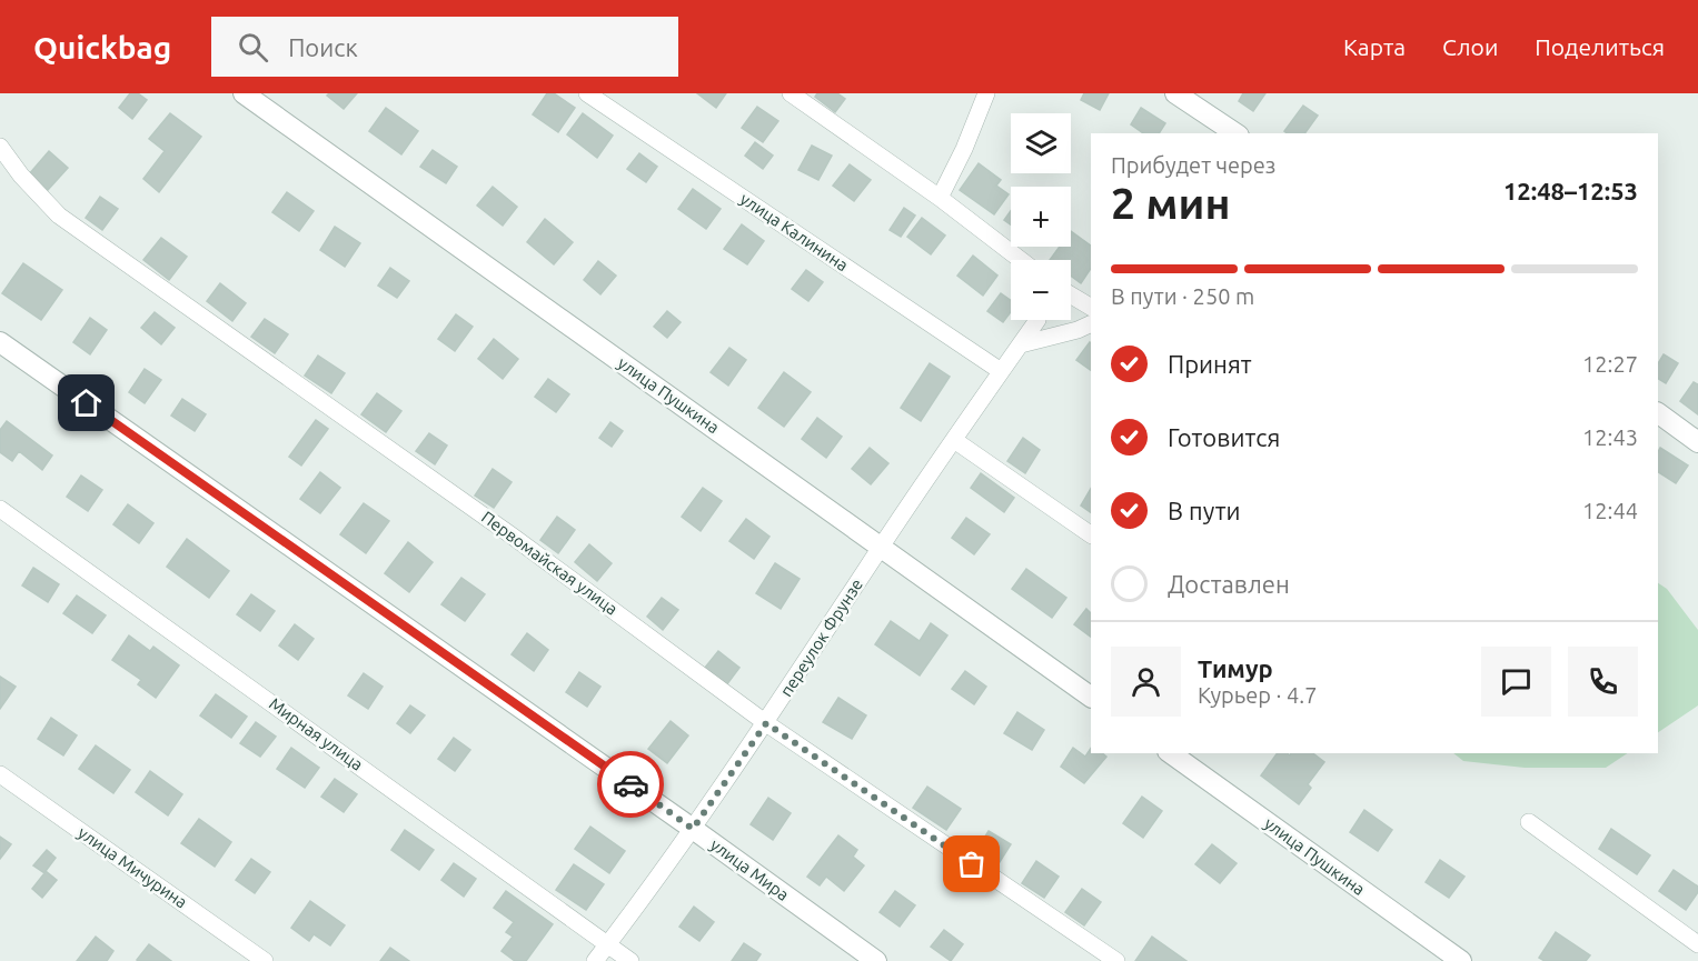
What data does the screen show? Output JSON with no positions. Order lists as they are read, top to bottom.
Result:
{
  "streets": {
    "street": [
      "улица Калинина",
      "улица Пушкина",
      "Первомайская улица",
      "переулок Фрунзе",
      "Мирная улица",
      "улица Мичурина",
      "улица Мира"
    ]
  },
  "crossings": [
    ["улица Калинина", "переулок Фрунзе"],
    ["улица Пушкина", "переулок Фрунзе"],
    ["Первомайская улица", "переулок Фрунзе"],
    ["переулок Фрунзе", "Мирная улица"],
    ["переулок Фрунзе", "улица Мира"]
  ],
  "page": {
    "header": "Quickbag",
    "search": "Поиск",
    "nav": ["Карта", "Слои", "Поделиться"],
    "map_buttons": ["+", "−"],
    "heading": ["2 мин", "Прибудет через", "12:48–12:53"],
    "panel": ["Тимур", "Курьер · 4.7"],
    "bar": "В пути · 250 m",
    "list": [
      ["Принят", "12:27"],
      ["Готовится", "12:43"],
      ["В пути", "12:44"],
      "Доставлен"
    ]
  }
}
